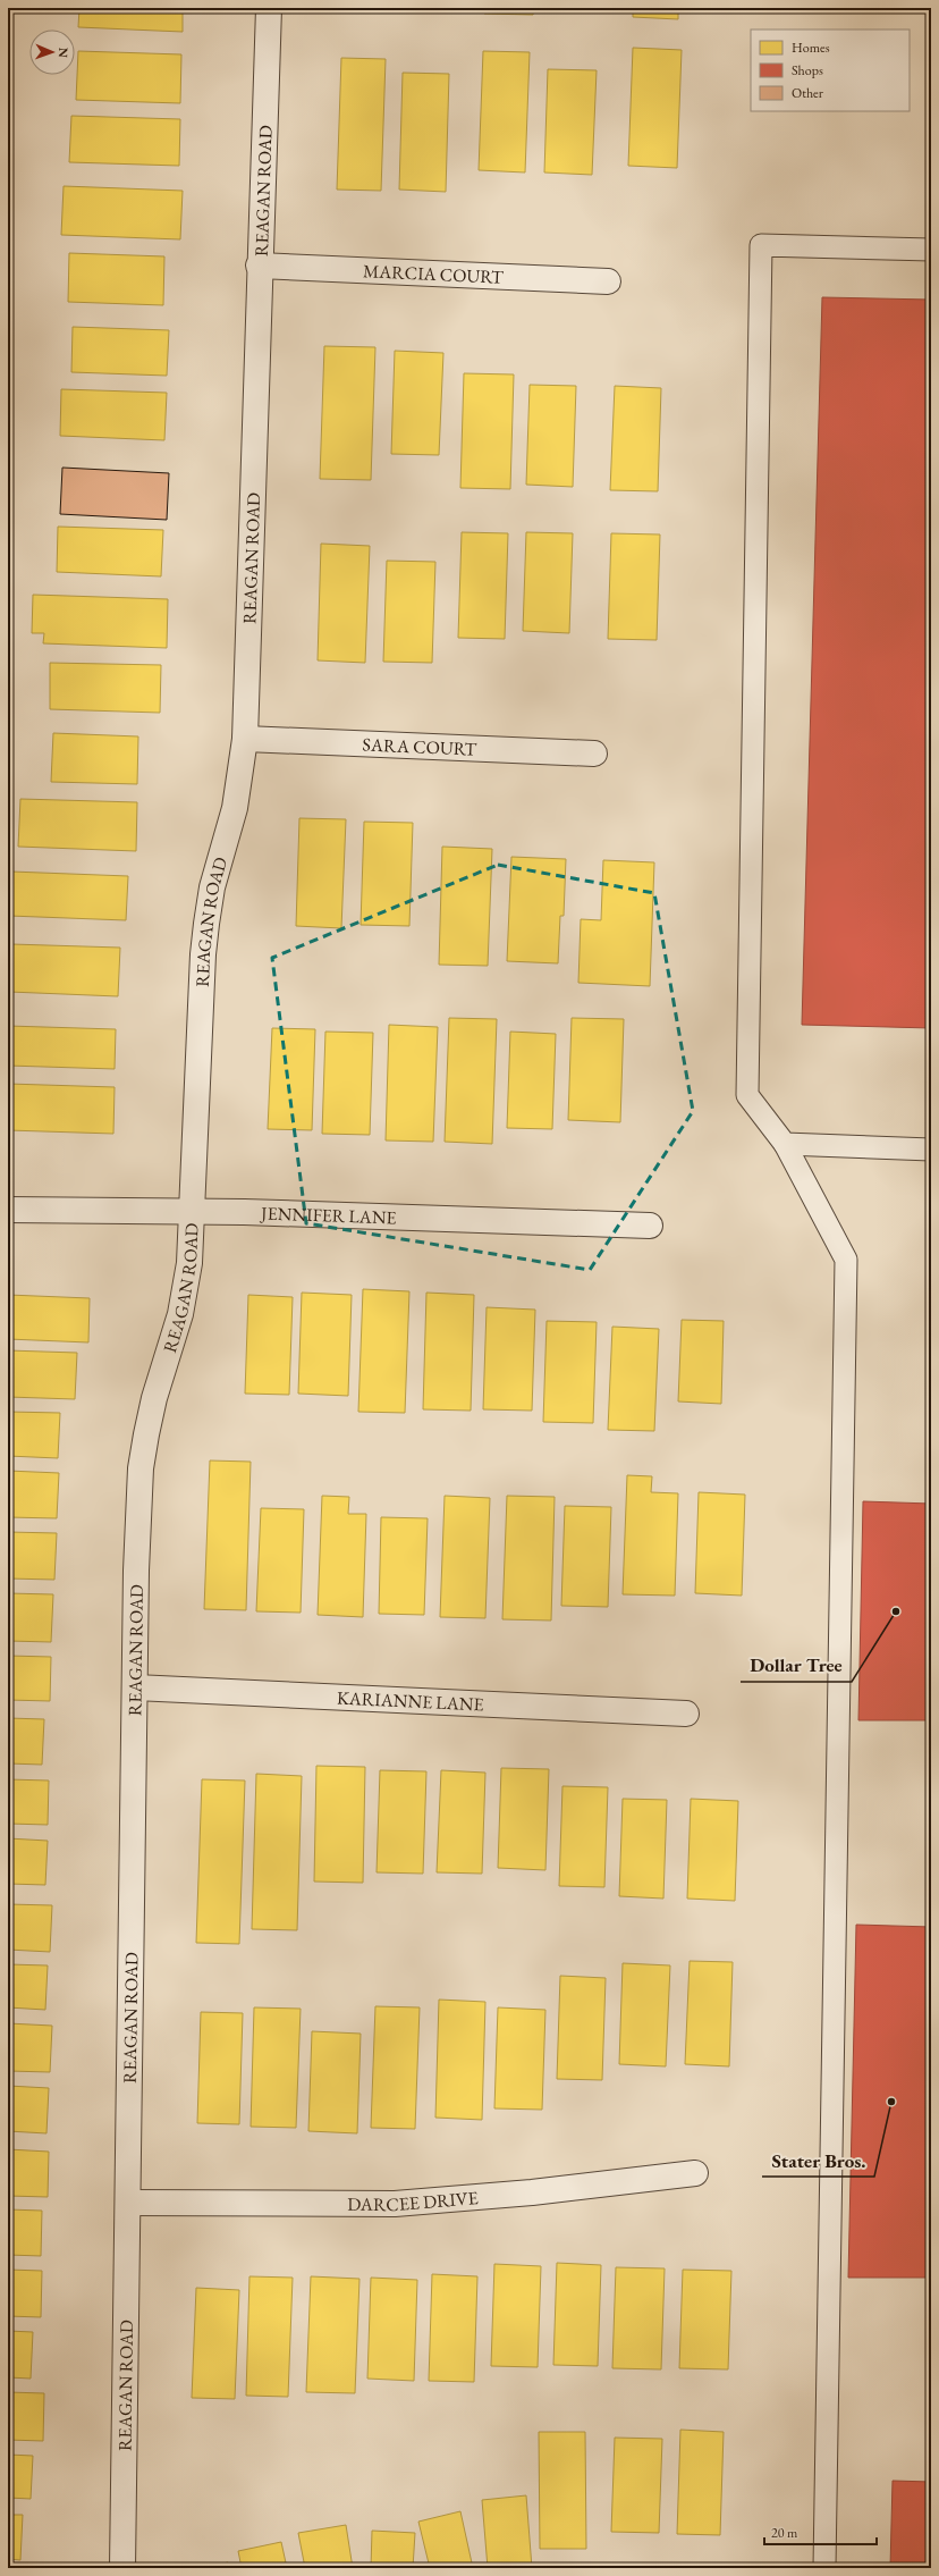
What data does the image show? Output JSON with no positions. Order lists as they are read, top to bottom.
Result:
{
  "streets": {
    "street": [
      "REAGAN ROAD",
      "MARCIA COURT",
      "SARA COURT",
      "JENNIFER LANE",
      "KARIANNE LANE",
      "DARCEE DRIVE"
    ]
  },
  "crossings": [
    ["REAGAN ROAD", "MARCIA COURT"],
    ["REAGAN ROAD", "SARA COURT"],
    ["REAGAN ROAD", "JENNIFER LANE"],
    ["REAGAN ROAD", "KARIANNE LANE"],
    ["REAGAN ROAD", "DARCEE DRIVE"]
  ],
  "places": ["Dollar Tree", "Stater Bros."],
  "legend": ["Homes", "Shops", "Other"],
  "scale_bar": "20 m",
  "north": "right"
}
